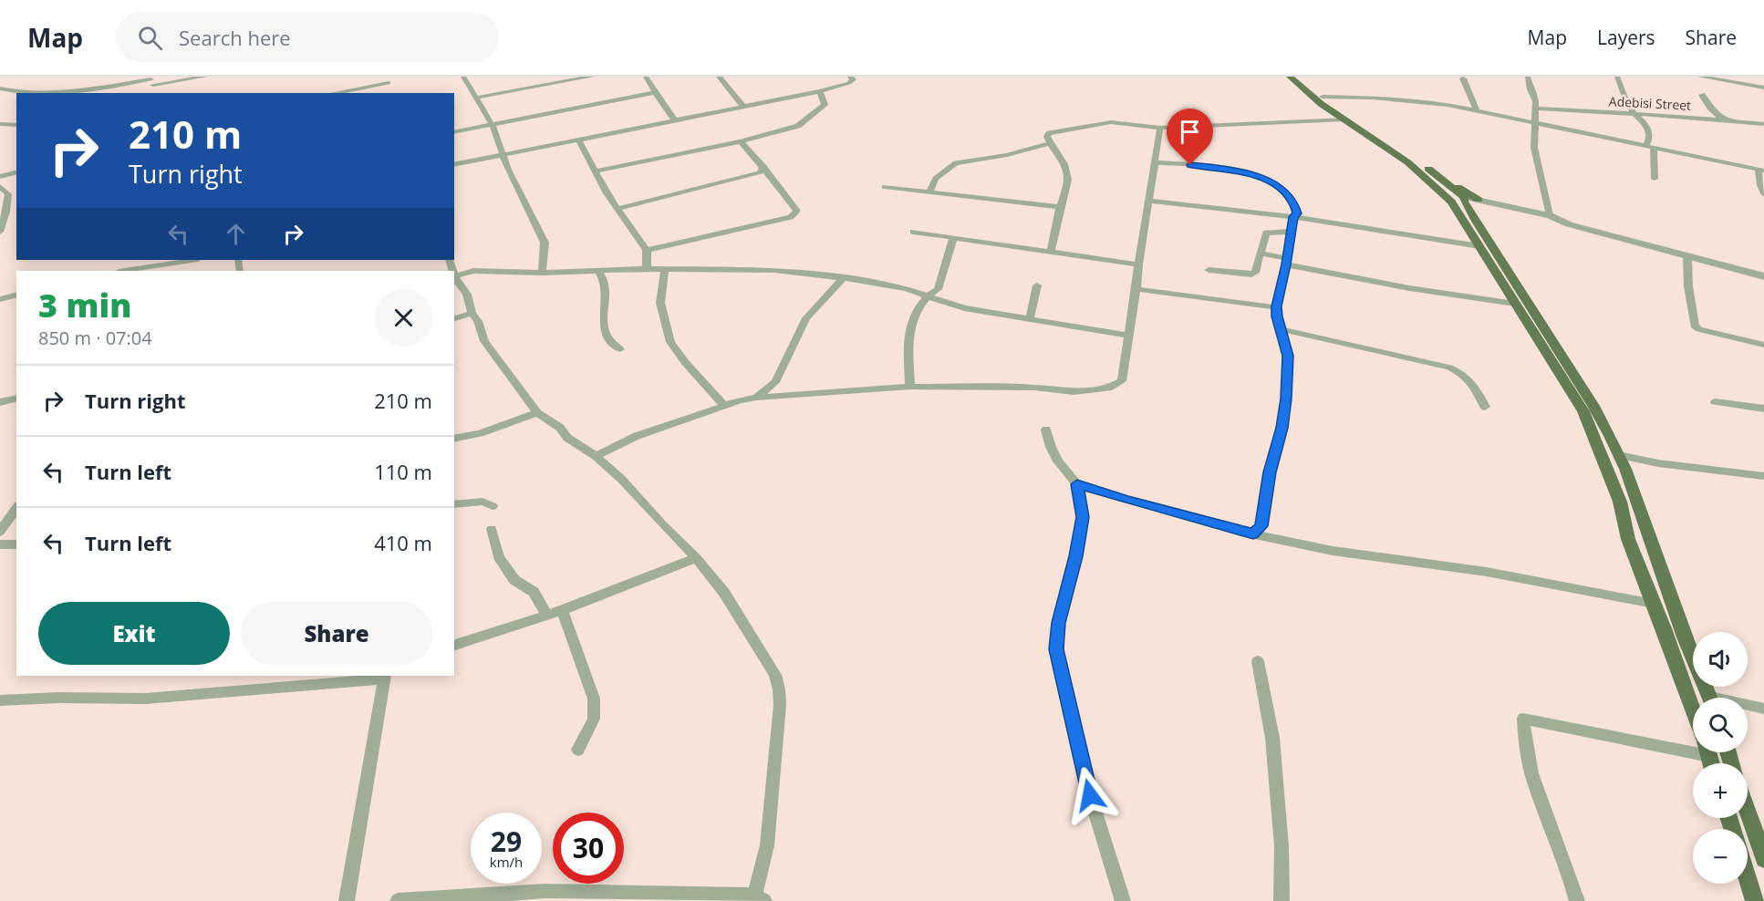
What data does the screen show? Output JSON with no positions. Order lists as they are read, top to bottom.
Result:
{
  "streets": {
    "street": ["Adebisi Street"]
  },
  "page": {
    "header": "Map",
    "search": "Search here",
    "nav": ["Map", "Layers", "Share"],
    "turn": ["210 m", "Turn right"],
    "heading": ["3 min", "850 m · 07:04"],
    "list": [
      {
        "name": "Turn right",
        "value": "210 m"
      },
      {
        "name": "Turn left",
        "value": "110 m"
      },
      {
        "name": "Turn left",
        "value": "410 m"
      }
    ],
    "buttons": ["Exit", "Share"],
    "map_buttons": ["+", "−"],
    "speed": "29 km/h",
    "limit": "30"
  }
}
